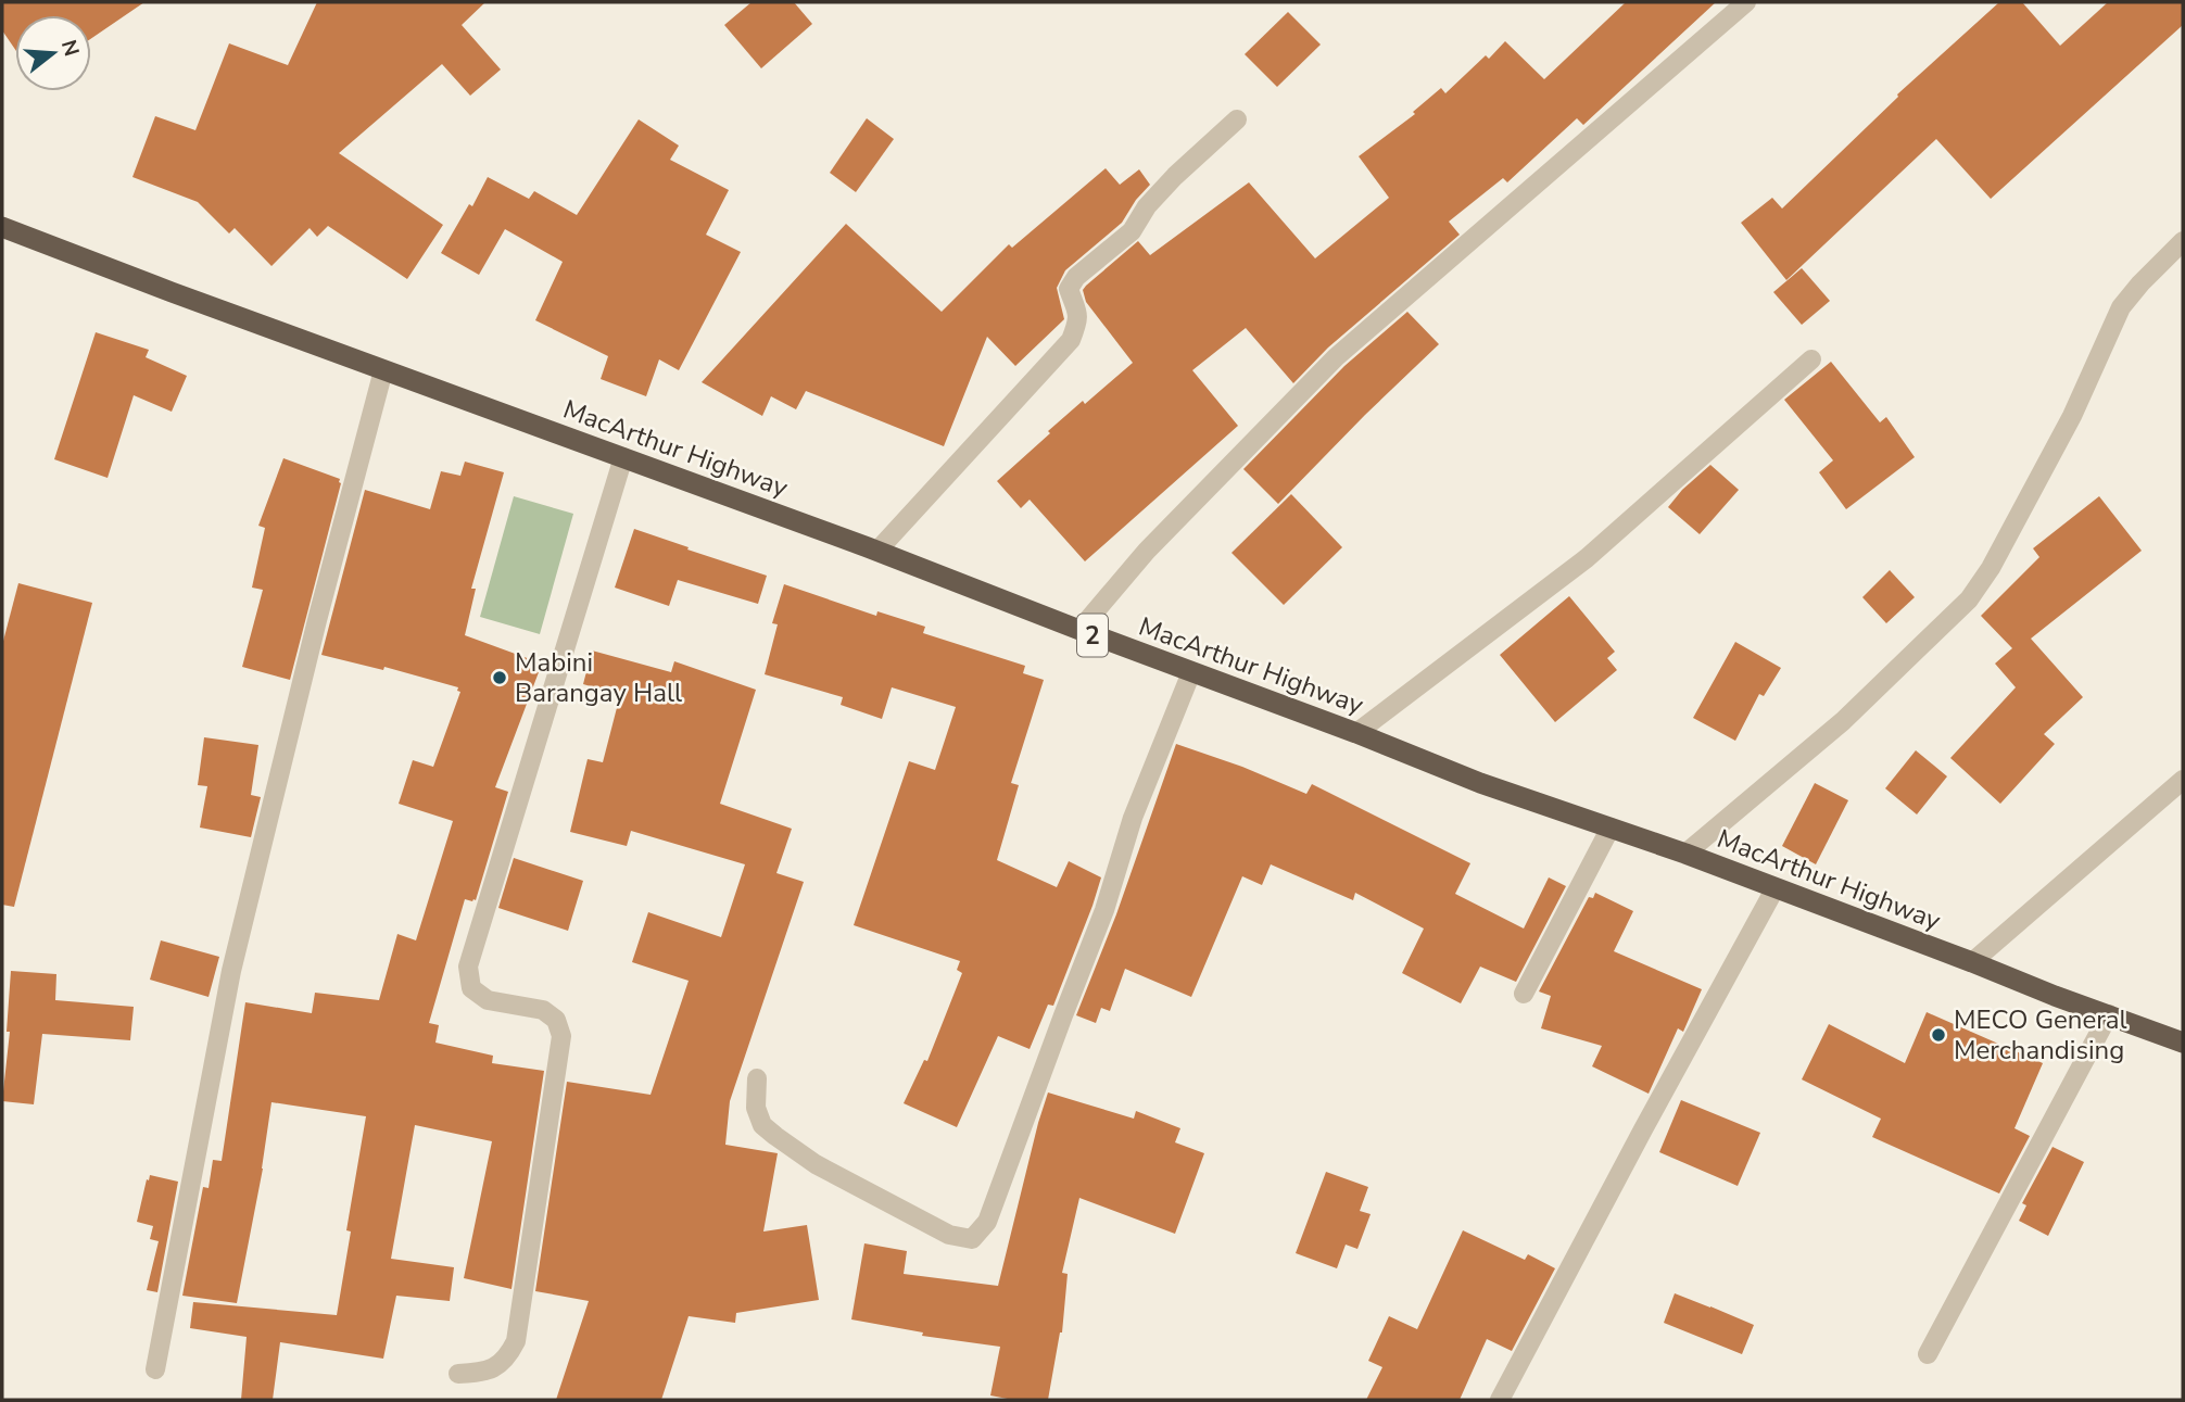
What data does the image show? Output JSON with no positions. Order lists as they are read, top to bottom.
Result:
{
  "streets": {
    "highway": ["MacArthur Highway", "2"]
  },
  "places": ["Mabini Barangay Hall", "MECO General Merchandising"],
  "north": "right"
}
